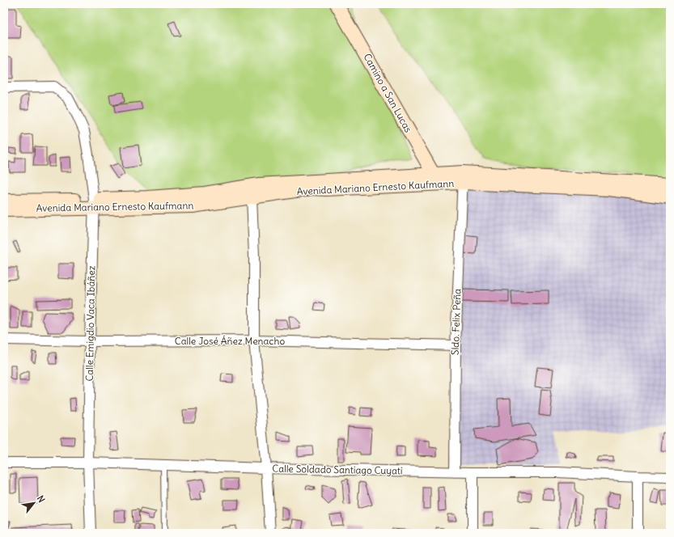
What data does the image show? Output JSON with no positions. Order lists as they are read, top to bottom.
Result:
{
  "streets": {
    "main road": ["Camino a San Lucas", "Avenida Mariano Ernesto Kaufmann"],
    "street": [
      "Sldo. Felix Peña",
      "Calle Emigdio Vaca Ibáñez",
      "Calle José Áñez Menacho",
      "Calle Soldado Santiago Cuyati"
    ]
  },
  "crossings": [
    ["Camino a San Lucas", "Avenida Mariano Ernesto Kaufmann"],
    ["Avenida Mariano Ernesto Kaufmann", "Sldo. Felix Peña"],
    ["Avenida Mariano Ernesto Kaufmann", "Calle Emigdio Vaca Ibáñez"],
    ["Sldo. Felix Peña", "Calle José Áñez Menacho"],
    ["Sldo. Felix Peña", "Calle Soldado Santiago Cuyati"],
    ["Calle Emigdio Vaca Ibáñez", "Calle José Áñez Menacho"],
    ["Calle Emigdio Vaca Ibáñez", "Calle Soldado Santiago Cuyati"]
  ],
  "north": "top right"
}
